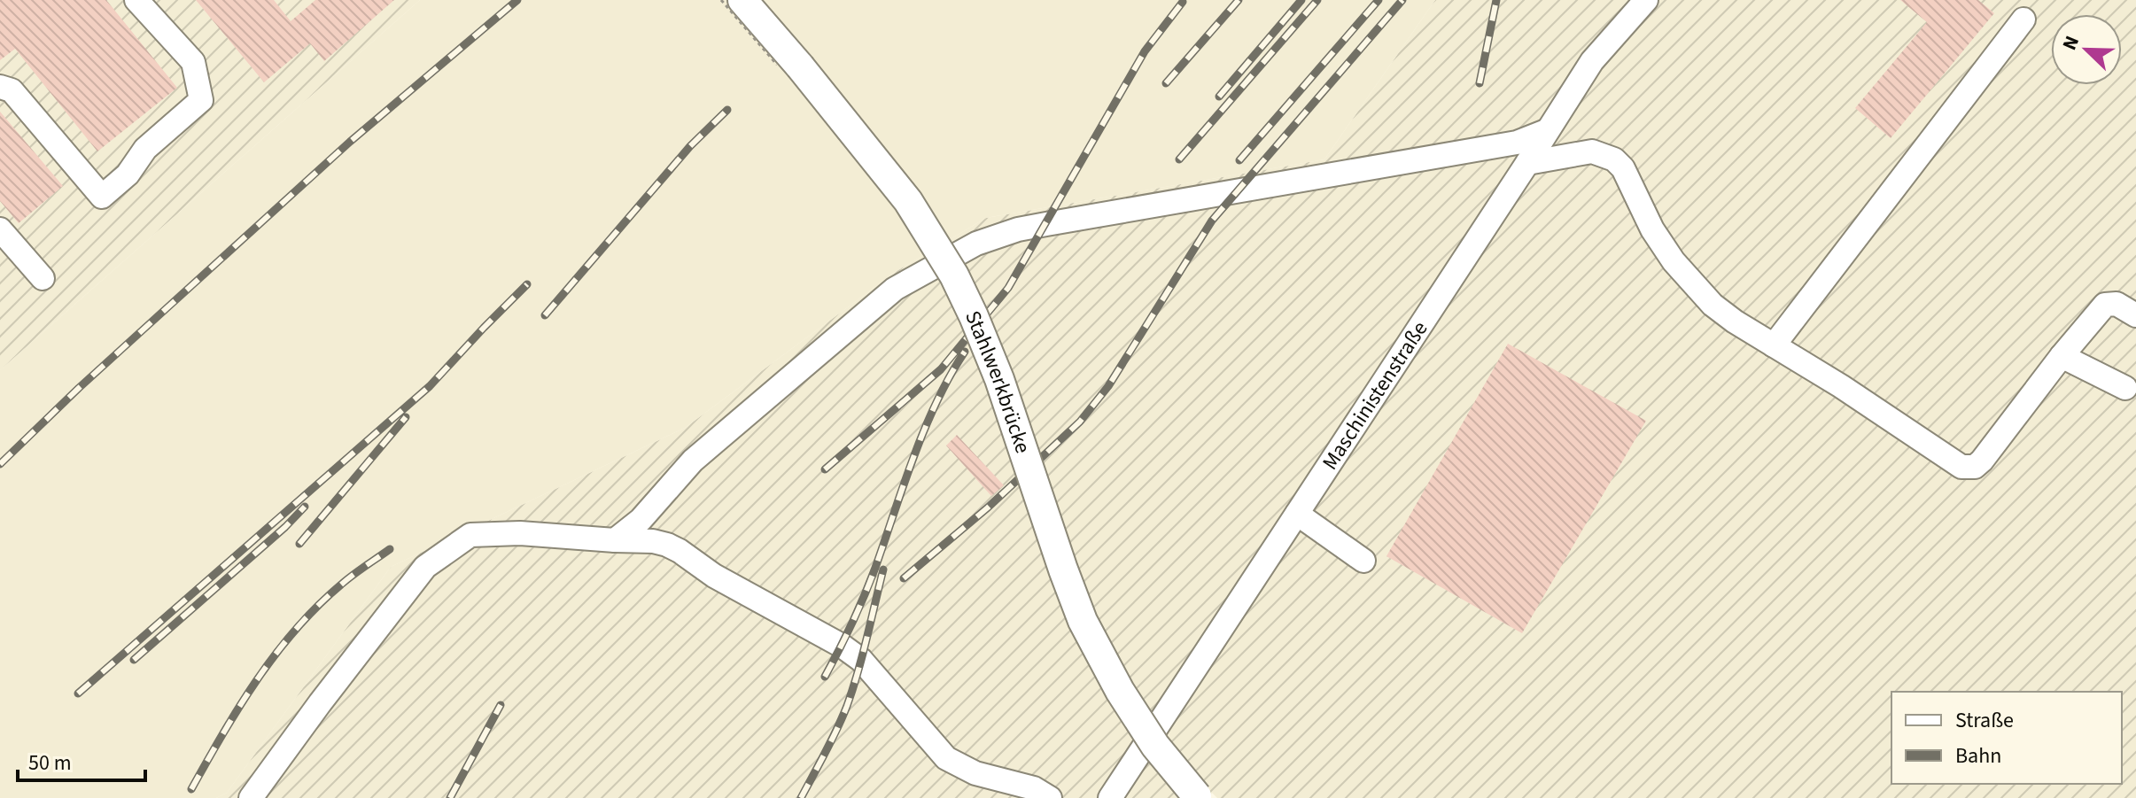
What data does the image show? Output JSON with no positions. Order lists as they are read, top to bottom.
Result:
{
  "streets": {
    "main road": ["Stahlwerkbrücke"],
    "street": ["Maschinistenstraße"]
  },
  "legend": ["Straße", "Bahn"],
  "scale_bar": "50 m",
  "north": "top left"
}
